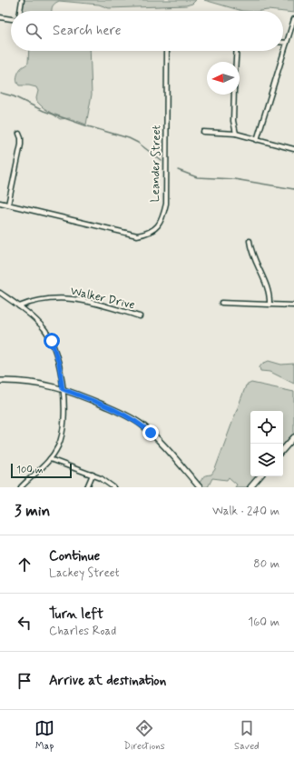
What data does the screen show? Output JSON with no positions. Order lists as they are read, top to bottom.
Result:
{
  "streets": {
    "street": ["Leander Street", "Walker Drive"]
  },
  "scale_bar": "100 m",
  "north": "left",
  "page": {
    "search": "Search here",
    "scale": "100 m",
    "heading": ["3 min", "Walk · 240 m"],
    "list": [
      ["Continue", "Lackey Street", "80 m"],
      ["Turn left", "Charles Road", "160 m"],
      "Arrive at destination"
    ],
    "nav": ["Map", "Directions", "Saved"]
  }
}
